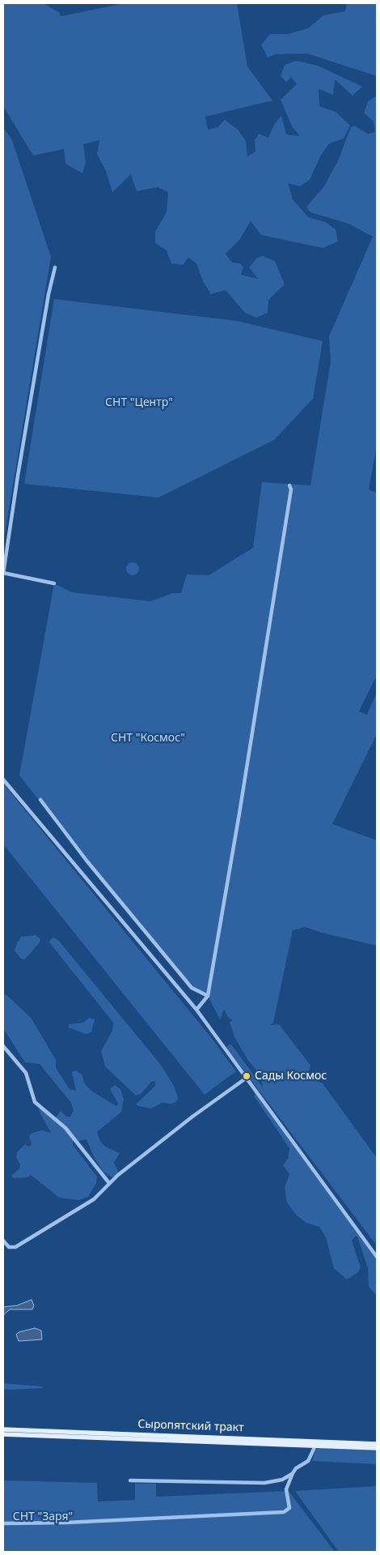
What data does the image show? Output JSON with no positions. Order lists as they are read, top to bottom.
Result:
{
  "streets": {
    "main road": ["Сыропятский тракт"]
  },
  "parks": ["СНТ \"Центр\"", "СНТ \"Космос\"", "СНТ \"Заря\""],
  "places": ["Сады Космос"]
}
